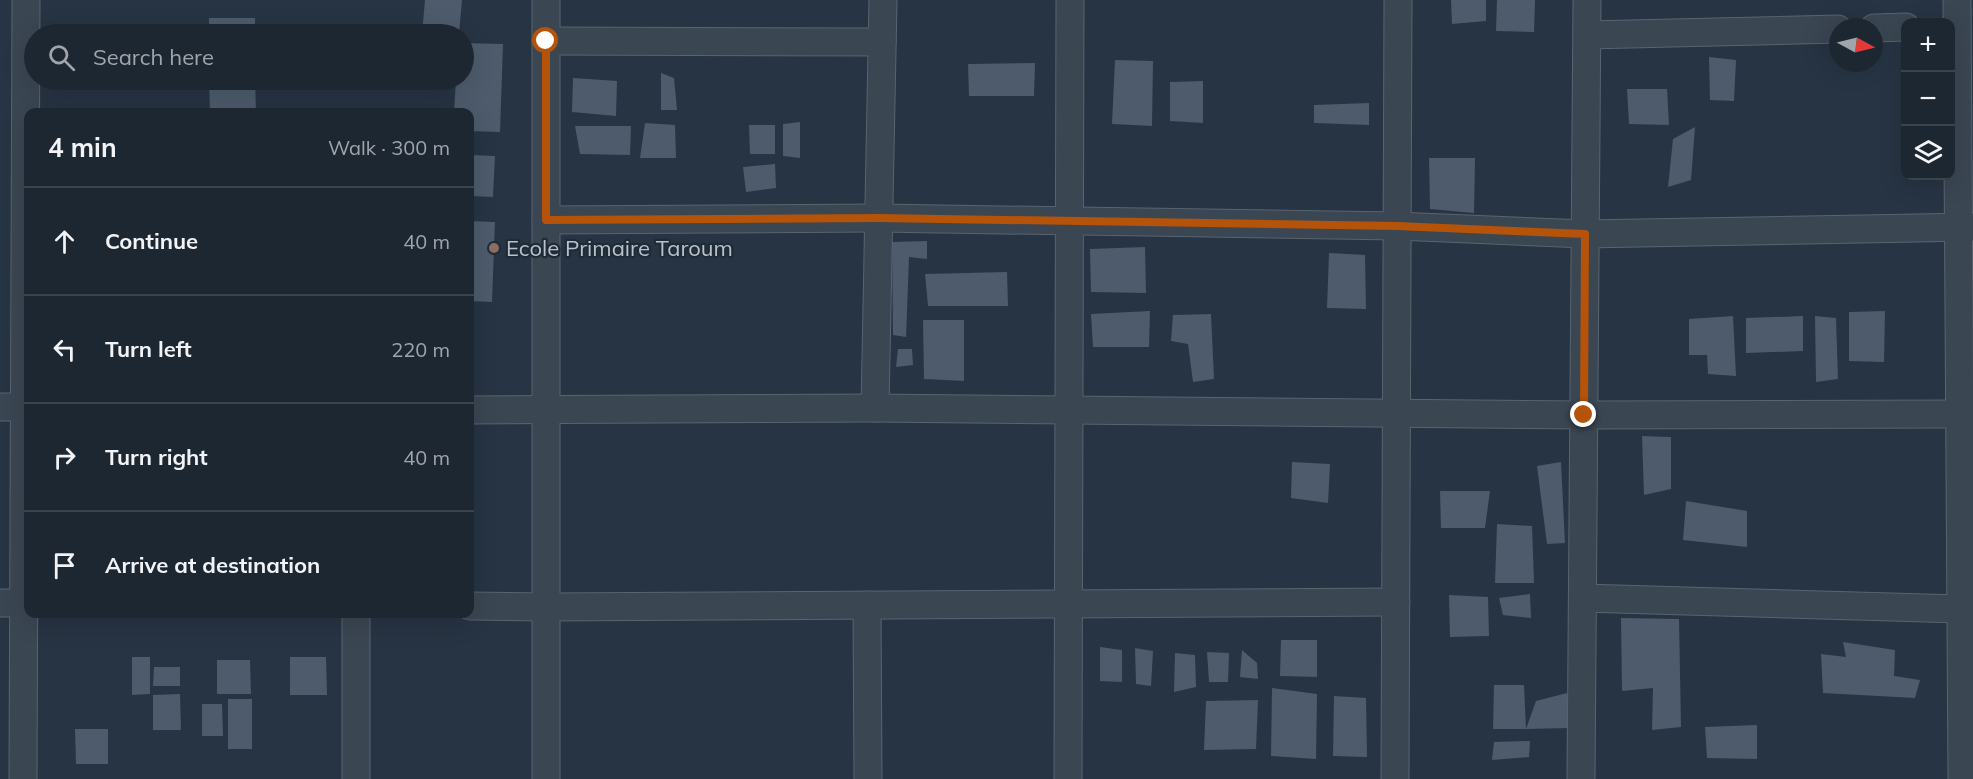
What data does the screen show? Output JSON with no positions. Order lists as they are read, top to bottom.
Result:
{
  "places": ["Ecole Primaire Taroum"],
  "north": "right",
  "page": {
    "map_buttons": ["+", "−"],
    "search": "Search here",
    "heading": ["4 min", "Walk · 300 m"],
    "list": [
      ["Continue", "40 m"],
      ["Turn left", "220 m"],
      ["Turn right", "40 m"],
      "Arrive at destination"
    ]
  }
}
